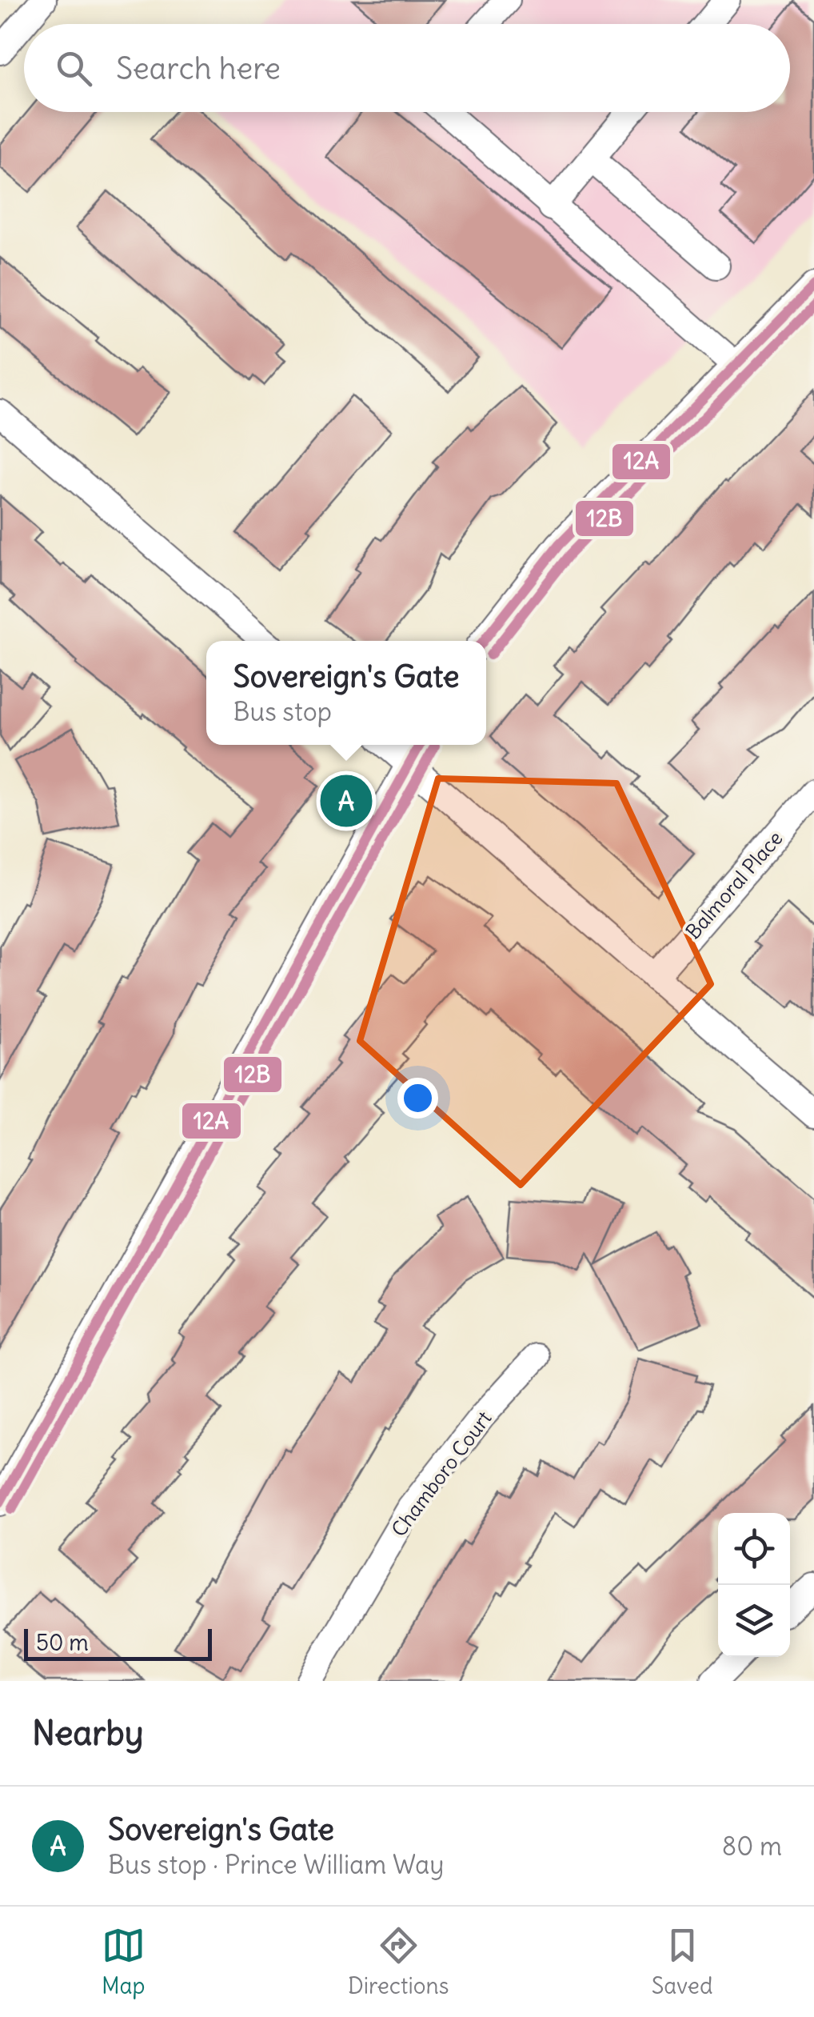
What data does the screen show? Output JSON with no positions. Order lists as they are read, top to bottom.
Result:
{
  "streets": {
    "street": ["Balmoral Place", "Chamboro Court"]
  },
  "lines": ["transit line 12A", "transit line 12B"],
  "scale_bar": "50 m",
  "page": {
    "search": "Search here",
    "popup": ["Sovereign's Gate", "Bus stop"],
    "pins": "A",
    "scale": "50 m",
    "heading": "Nearby",
    "list": [
      {
        "mark": "A",
        "name": "Sovereign's Gate",
        "note": "Bus stop · Prince William Way",
        "value": "80 m"
      }
    ],
    "nav": ["Map", "Directions", "Saved"]
  }
}
